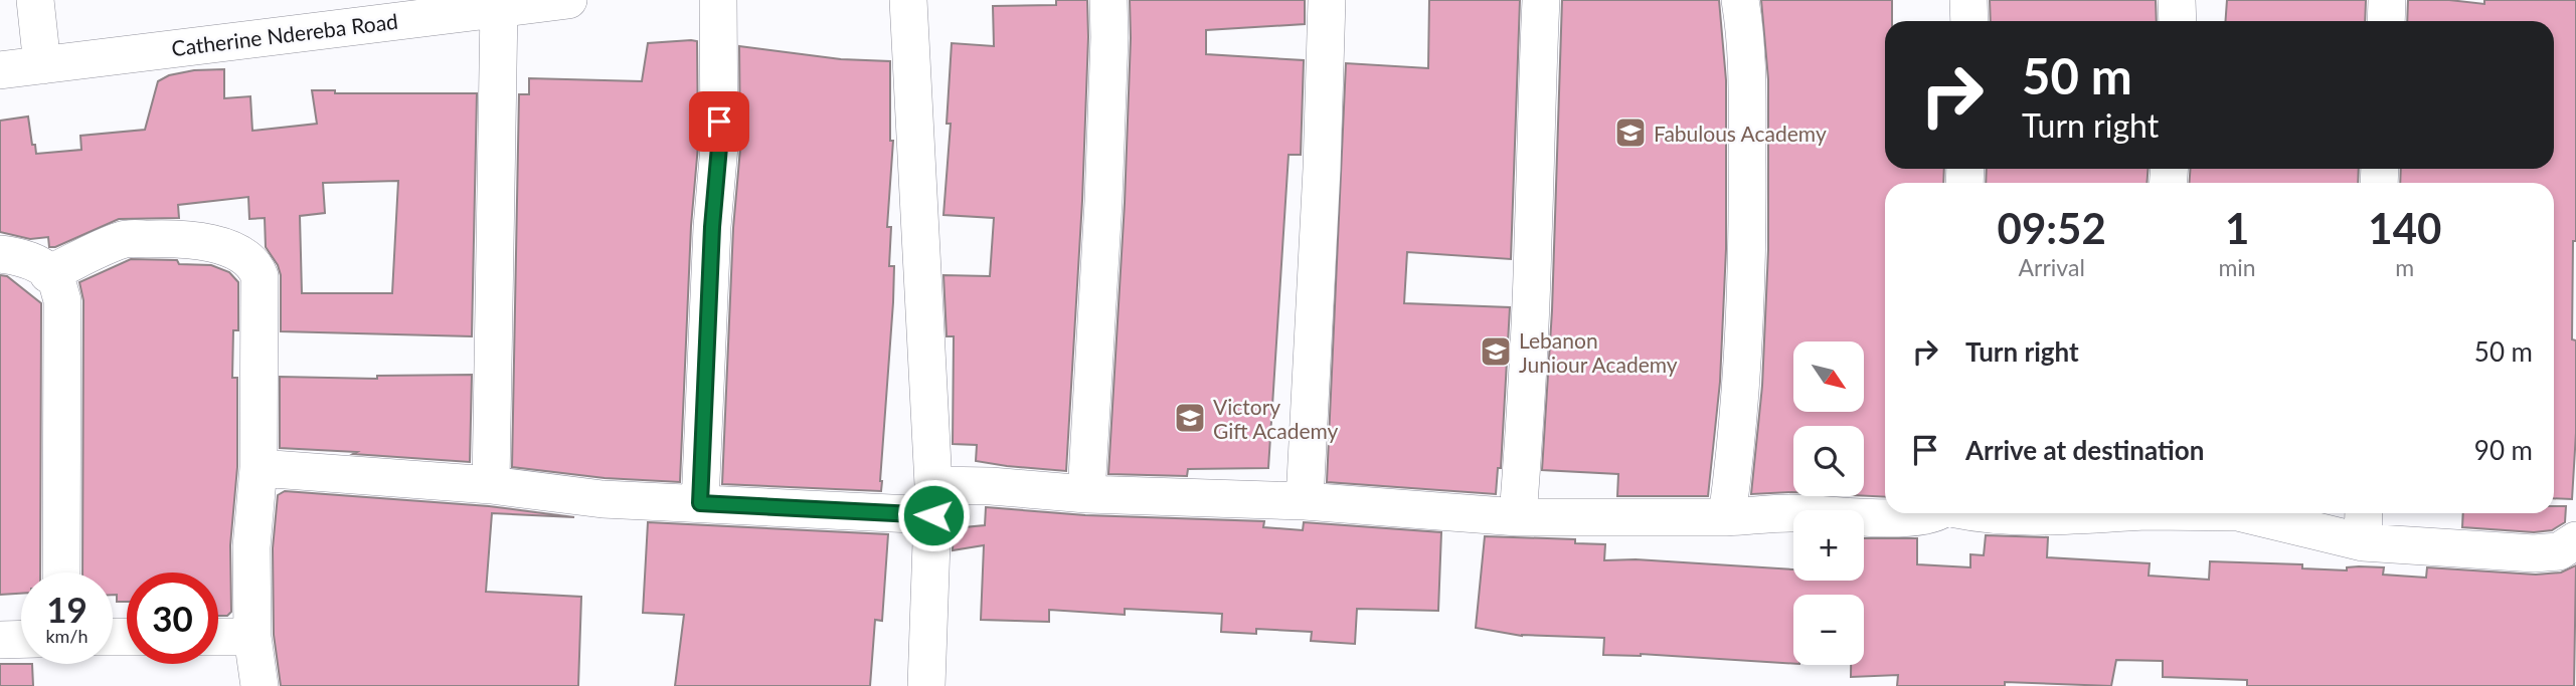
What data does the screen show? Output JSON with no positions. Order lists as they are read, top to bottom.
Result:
{
  "streets": {
    "street": ["Catherine Ndereba Road"]
  },
  "places": {
    "school or university": ["Fabulous Academy", "Lebanon Juniour Academy", "Victory Gift Academy"]
  },
  "north": "bottom right",
  "page": {
    "turn": ["50 m", "Turn right"],
    "eta": [
      "09:52",
      "Arrival",
      "1",
      "min",
      "140",
      "m"
    ],
    "list": [
      {
        "name": "Turn right",
        "value": "50 m"
      },
      {
        "name": "Arrive at destination",
        "value": "90 m"
      }
    ],
    "map_buttons": ["+", "−"],
    "speed": "19 km/h",
    "limit": "30"
  }
}
